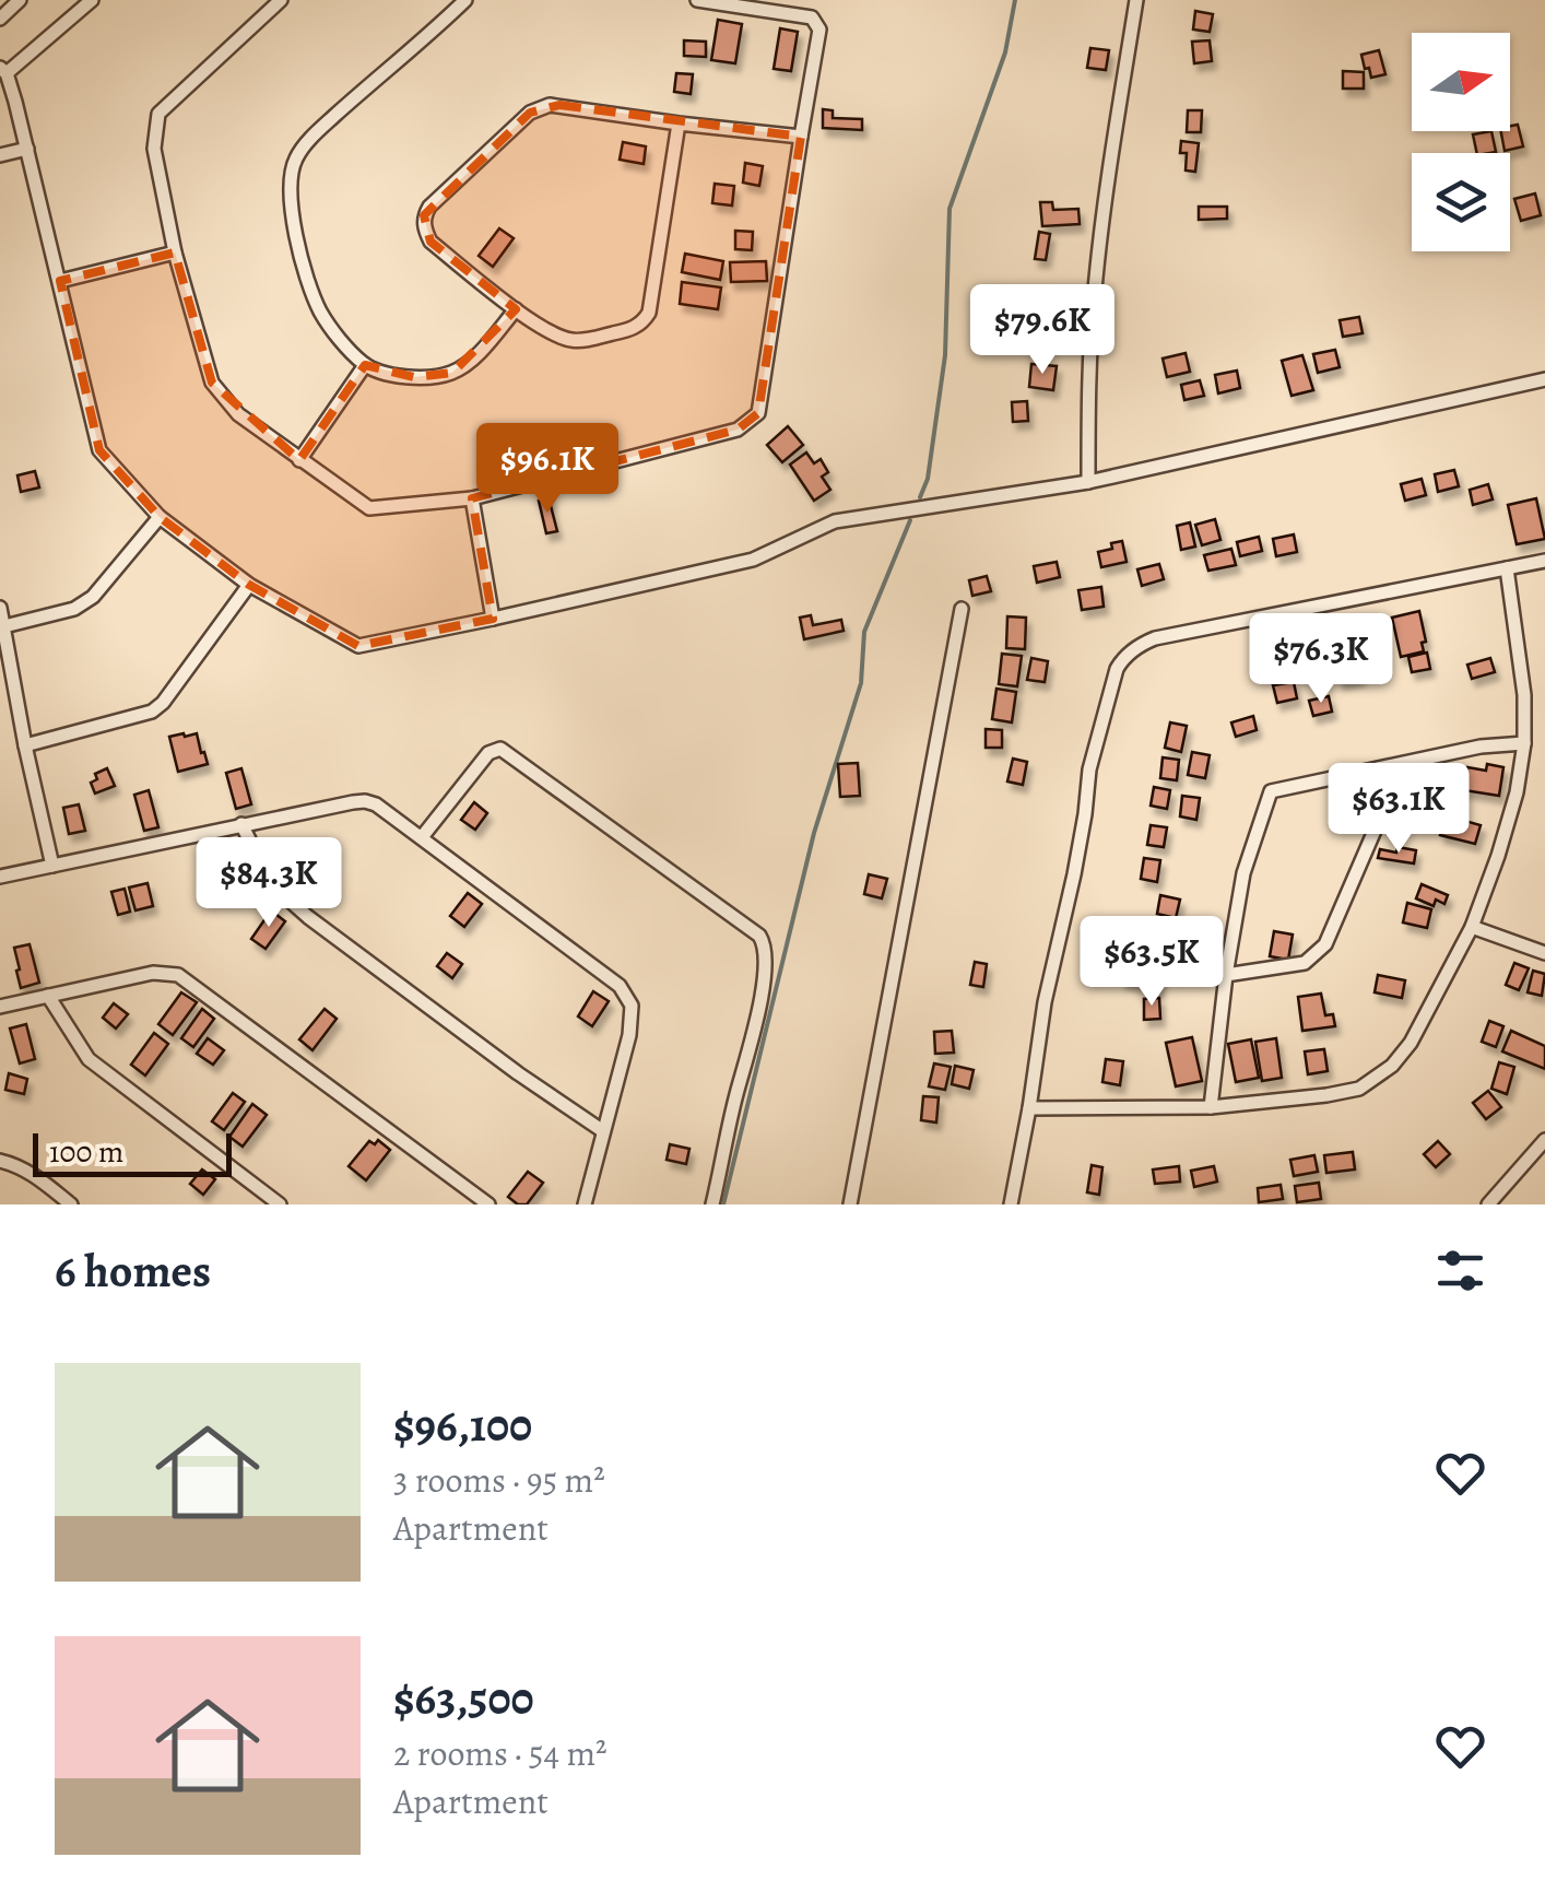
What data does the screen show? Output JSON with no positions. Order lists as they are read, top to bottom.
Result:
{
  "scale_bar": "100 m",
  "north": "right",
  "page": {
    "price": [
      "$79.6K",
      "$96.1K",
      "$76.3K",
      "$63.1K",
      "$84.3K",
      "$63.5K"
    ],
    "scale": "100 m",
    "heading": "6 homes",
    "list": [
      {
        "name": "$96,100",
        "note": "3 rooms · 95 m² · Apartment"
      },
      {
        "name": "$63,500",
        "note": "2 rooms · 54 m² · Apartment"
      }
    ]
  }
}
